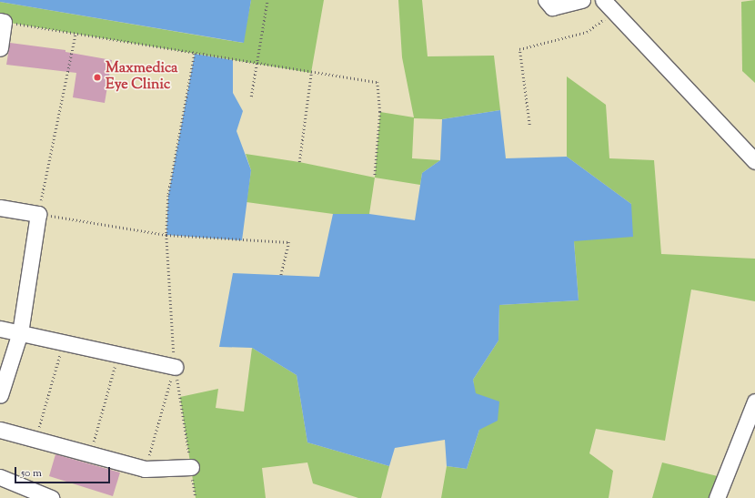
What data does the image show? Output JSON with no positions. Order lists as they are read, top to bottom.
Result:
{
  "places": ["Maxmedica Eye Clinic"],
  "scale_bar": "50 m"
}
